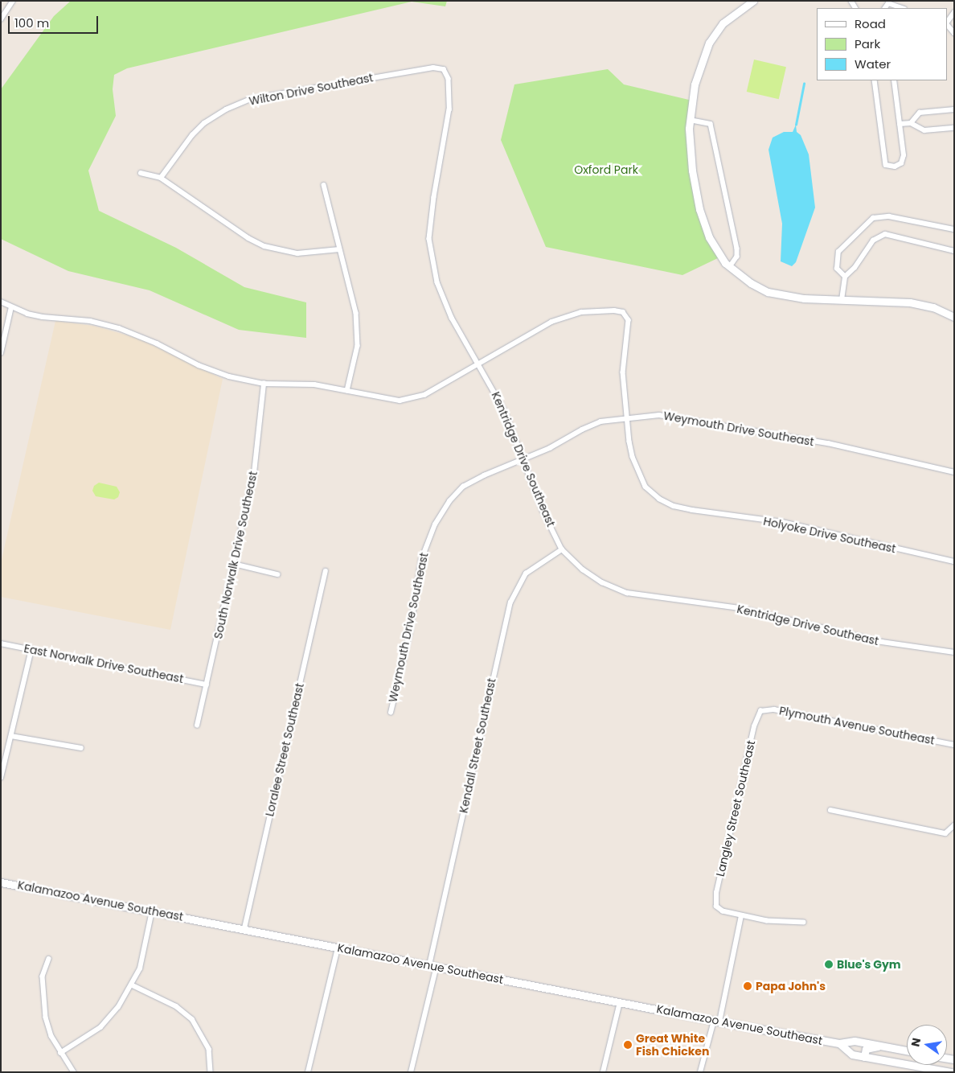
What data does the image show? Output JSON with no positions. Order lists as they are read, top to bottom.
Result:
{
  "streets": {
    "main road": ["Kalamazoo Avenue Southeast"],
    "street": [
      "Wilton Drive Southeast",
      "Weymouth Drive Southeast",
      "Kentridge Drive Southeast",
      "Holyoke Drive Southeast",
      "South Norwalk Drive Southeast",
      "East Norwalk Drive Southeast",
      "Plymouth Avenue Southeast",
      "Kendall Street Southeast",
      "Loralee Street Southeast",
      "Langley Street Southeast"
    ]
  },
  "crossings": [
    ["Wilton Drive Southeast", "Kentridge Drive Southeast"],
    ["Weymouth Drive Southeast", "Kentridge Drive Southeast"],
    ["Weymouth Drive Southeast", "Holyoke Drive Southeast"],
    ["Kentridge Drive Southeast", "Holyoke Drive Southeast"],
    ["Kentridge Drive Southeast", "Kendall Street Southeast"],
    ["South Norwalk Drive Southeast", "East Norwalk Drive Southeast"],
    ["Plymouth Avenue Southeast", "Langley Street Southeast"],
    ["Kendall Street Southeast", "Kalamazoo Avenue Southeast"],
    ["Loralee Street Southeast", "Kalamazoo Avenue Southeast"]
  ],
  "parks": ["Oxford Park"],
  "places": ["Blue's Gym", "Papa John's", "Great White Fish Chicken"],
  "legend": ["Road", "Park", "Water"],
  "scale_bar": "100 m",
  "north": "left"
}
